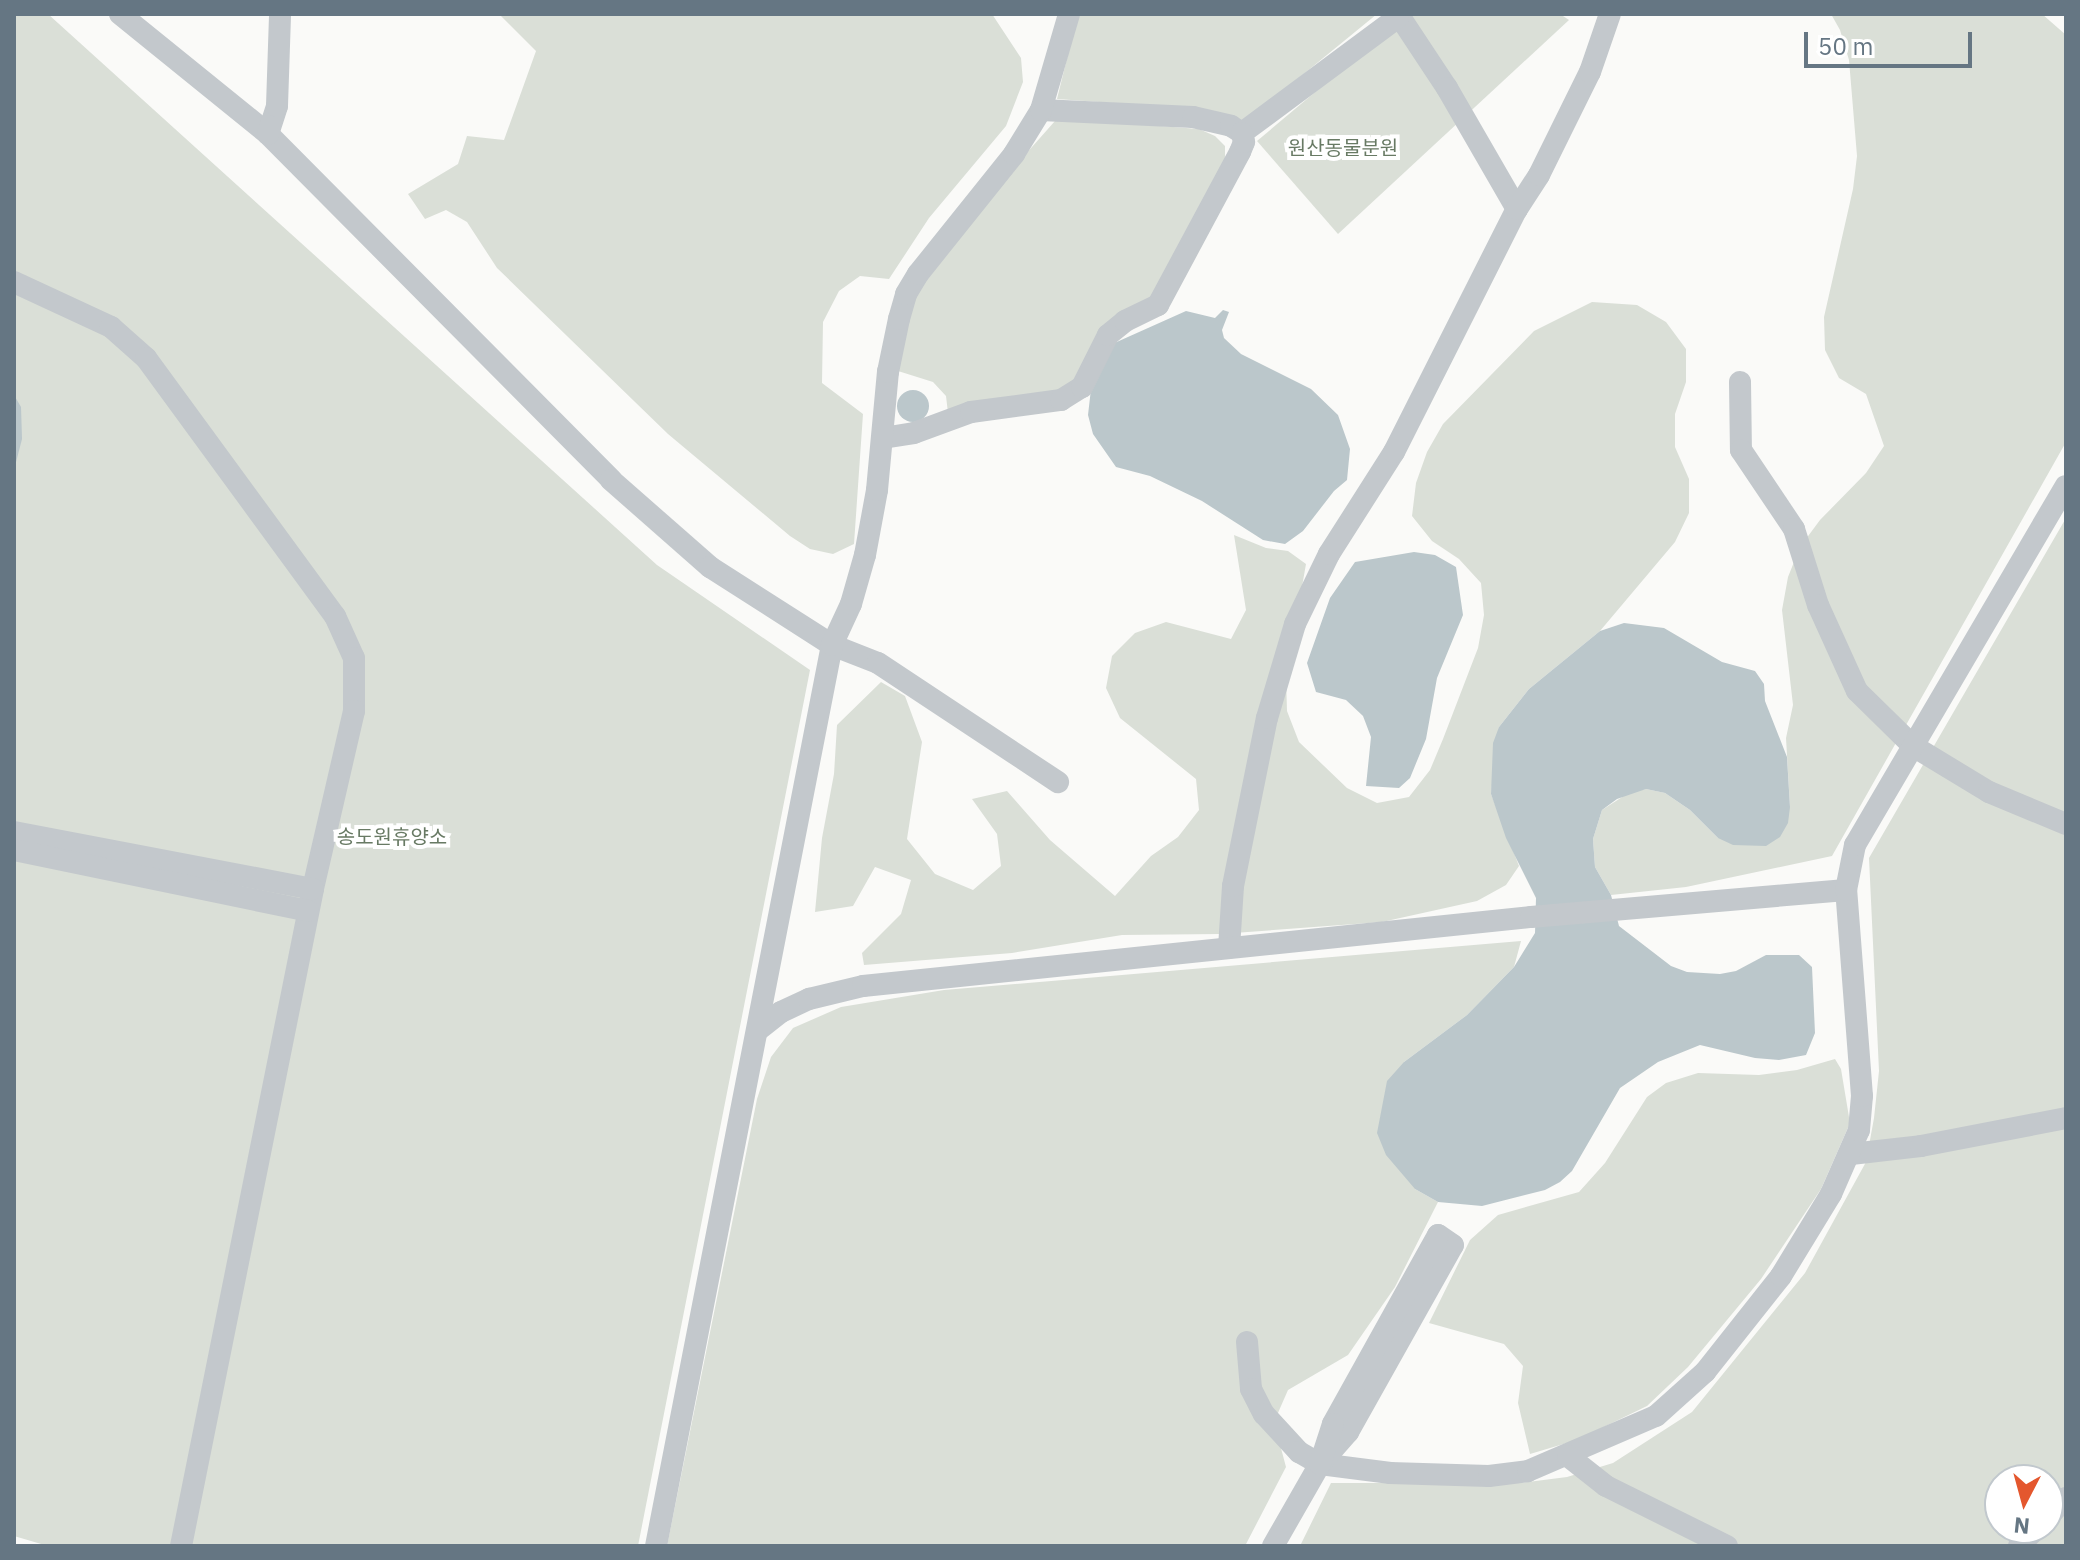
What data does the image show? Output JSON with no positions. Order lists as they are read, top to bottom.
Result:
{
  "parks": ["원산동물분원", "송도원휴양소"],
  "scale_bar": "50 m",
  "north": "bottom"
}
